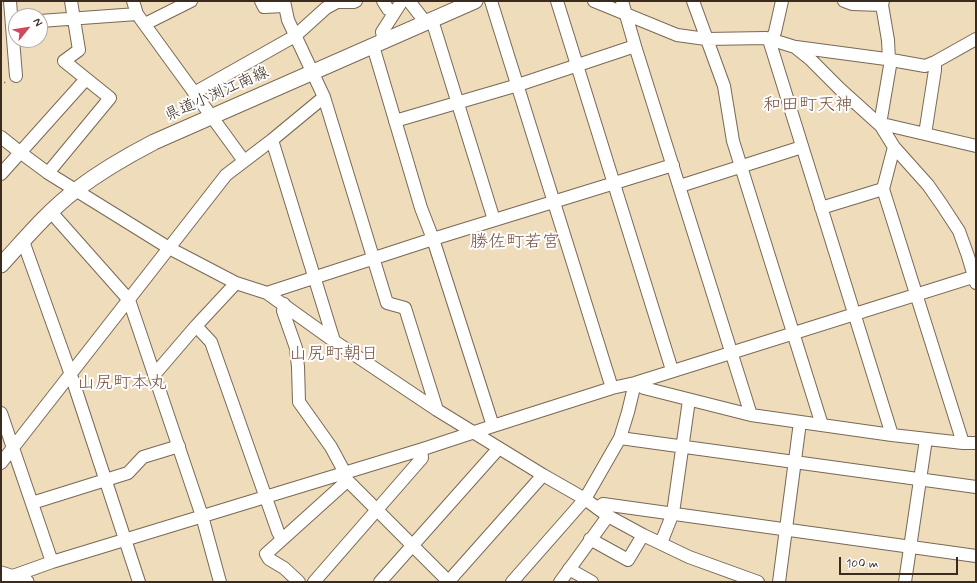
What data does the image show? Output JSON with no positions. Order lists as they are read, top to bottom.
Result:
{
  "streets": {
    "main road": ["県道小渕江南線"]
  },
  "districts": [
    "和田町天神",
    "勝佐町若宮",
    "山尻町朝日",
    "山尻町本丸"
  ],
  "scale_bar": "100 m",
  "north": "top right"
}
